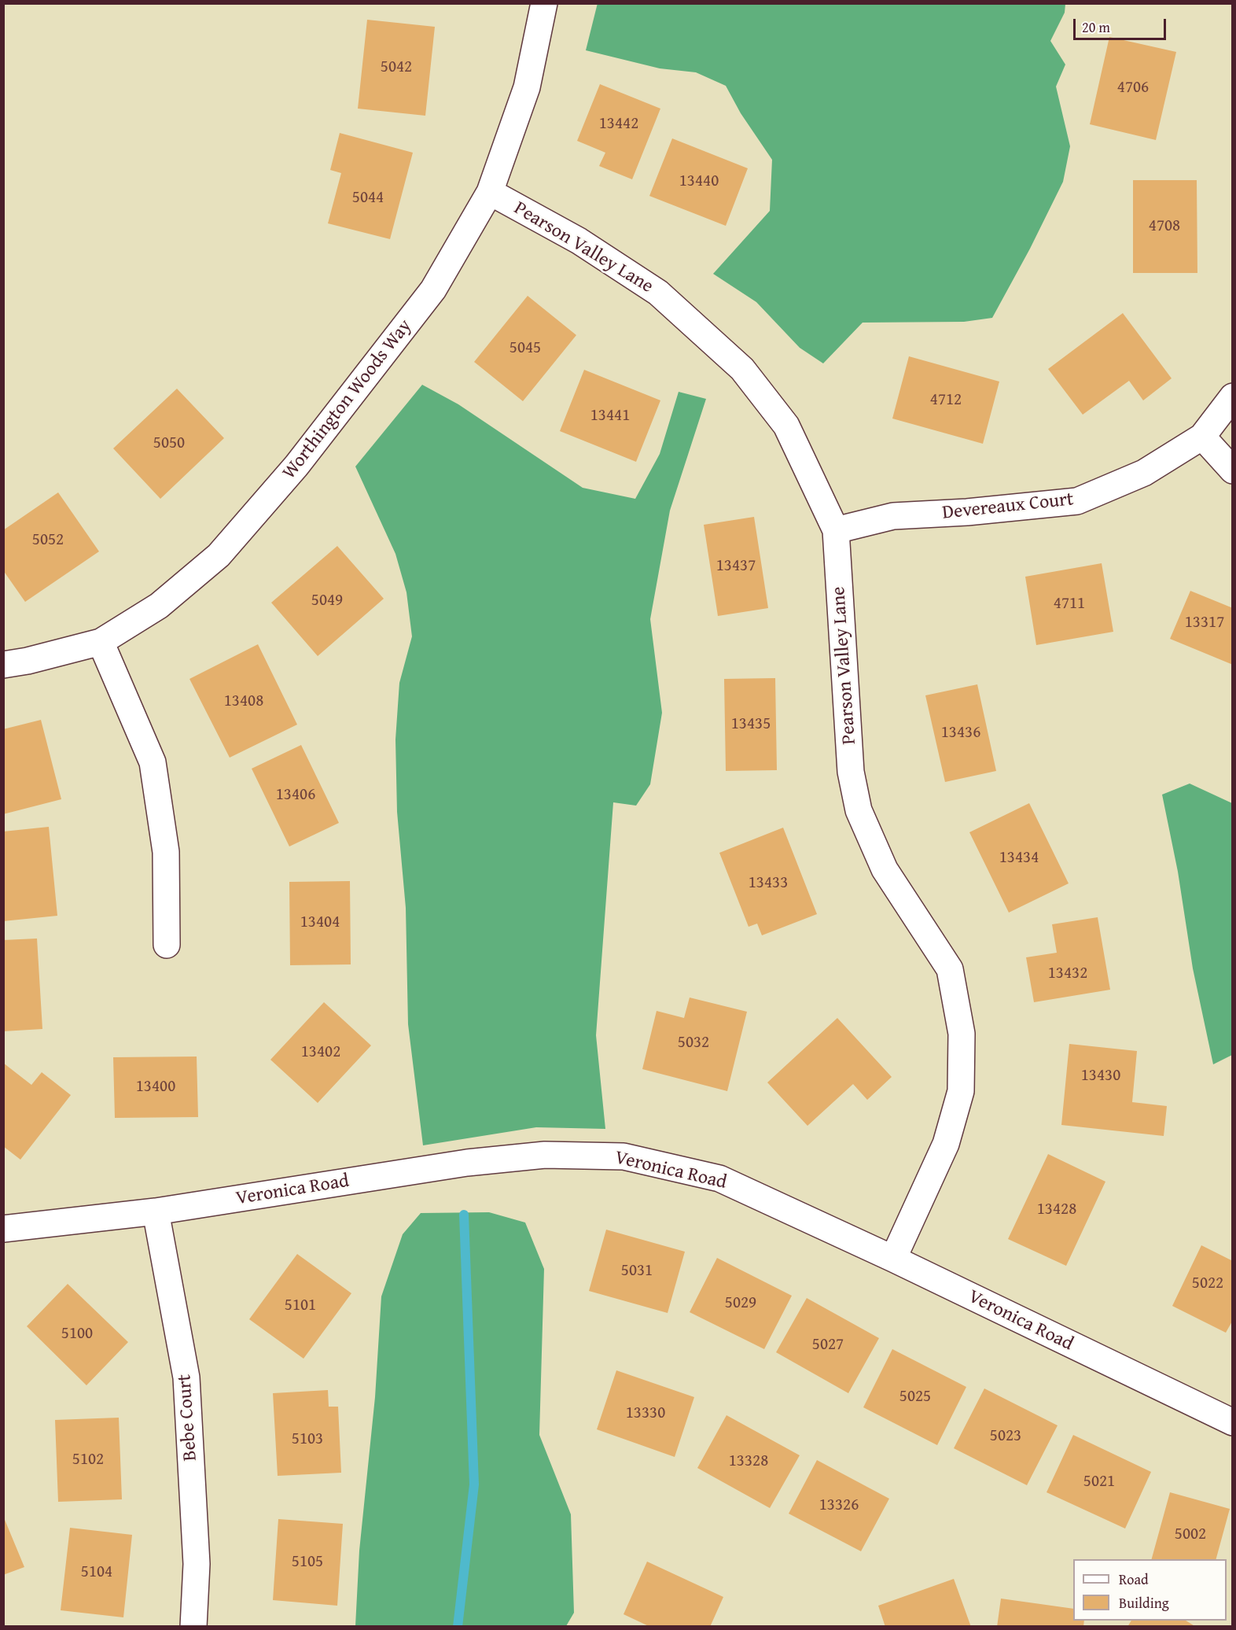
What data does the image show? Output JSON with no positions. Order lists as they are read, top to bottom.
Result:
{
  "streets": {
    "street": [
      "Pearson Valley Lane",
      "Worthington Woods Way",
      "Devereaux Court",
      "Veronica Road",
      "Bebe Court"
    ]
  },
  "crossings": [
    ["Pearson Valley Lane", "Worthington Woods Way"],
    ["Pearson Valley Lane", "Devereaux Court"],
    ["Pearson Valley Lane", "Veronica Road"],
    ["Veronica Road", "Bebe Court"]
  ],
  "house_numbers": [
    "5042",
    "4706",
    "13442",
    "13440",
    "5044",
    "4708",
    "5045",
    "4712",
    "13441",
    "5050",
    "5052",
    "13437",
    "5049",
    "4711",
    "13317",
    "13408",
    "13435",
    "13436",
    "13406",
    "13434",
    "13433",
    "13404",
    "13432",
    "5032",
    "13402",
    "13430",
    "13400",
    "13428",
    "5031",
    "5022",
    "5029",
    "5101",
    "5100",
    "5027",
    "5025",
    "13330",
    "5023",
    "5103",
    "5102",
    "13328",
    "5021",
    "13326",
    "5002",
    "5105",
    "5104"
  ],
  "legend": ["Road", "Building"],
  "scale_bar": "20 m"
}
